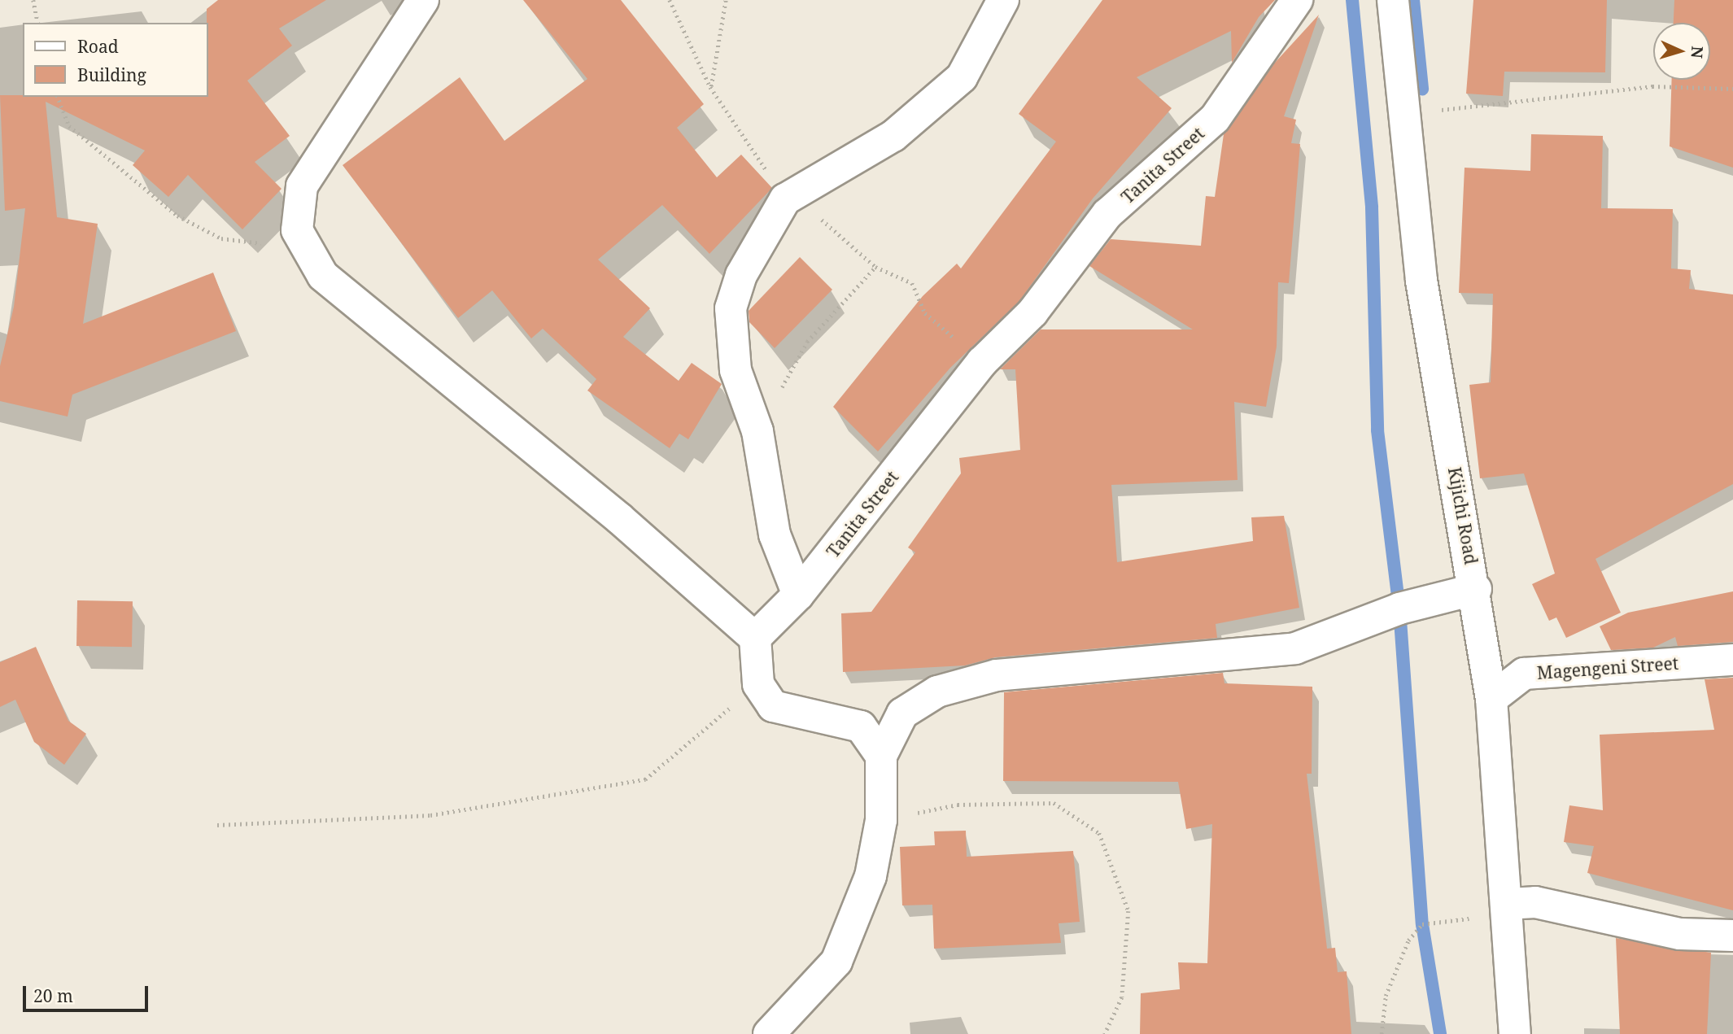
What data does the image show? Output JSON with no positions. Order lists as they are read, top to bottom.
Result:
{
  "streets": {
    "street": ["Tanita Street", "Kijichi Road", "Magengeni Street"]
  },
  "crossings": [
    ["Kijichi Road", "Magengeni Street"]
  ],
  "legend": ["Road", "Building"],
  "scale_bar": "20 m",
  "north": "right"
}
